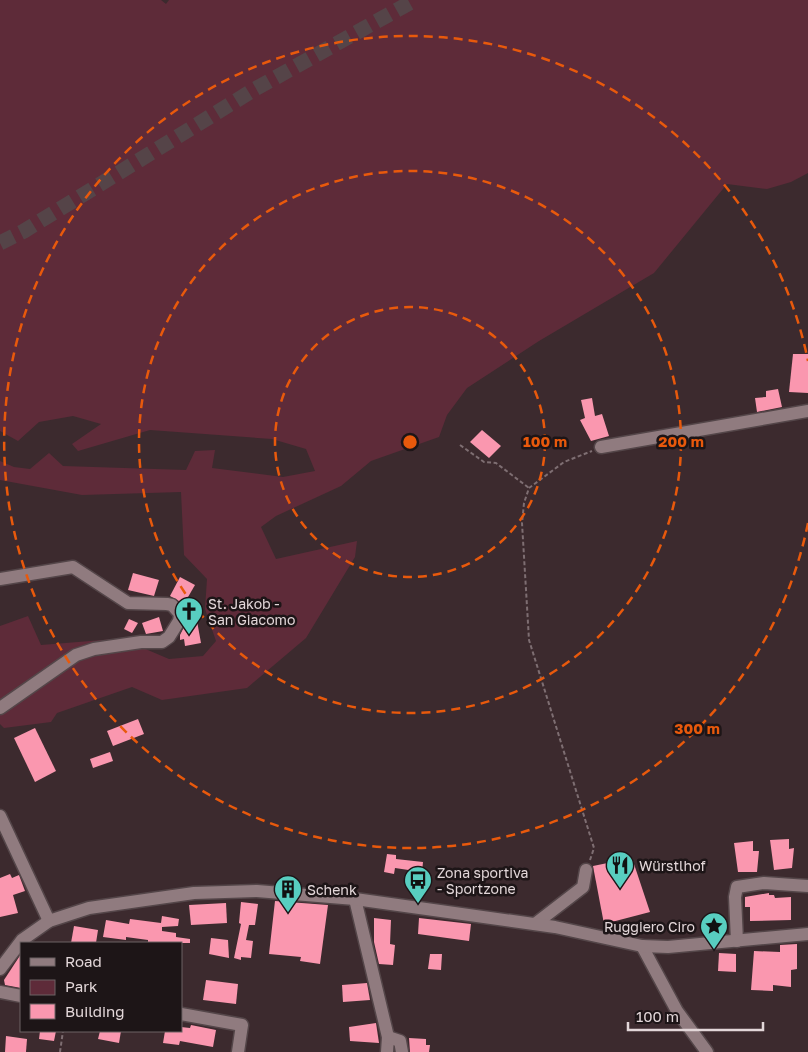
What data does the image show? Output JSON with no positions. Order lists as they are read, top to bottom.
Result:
{
  "places": {
    "church": ["St. Jakob - San Giacomo"],
    "restaurant": ["Würstlhof"],
    "bus stop": ["Zona sportiva - Sportzone"],
    "building": ["Schenk"],
    "place": ["Ruggiero Ciro"]
  },
  "legend": ["Road", "Park", "Building"],
  "scale_bar": "100 m",
  "rings": ["100 m", "200 m", "300 m"]
}
